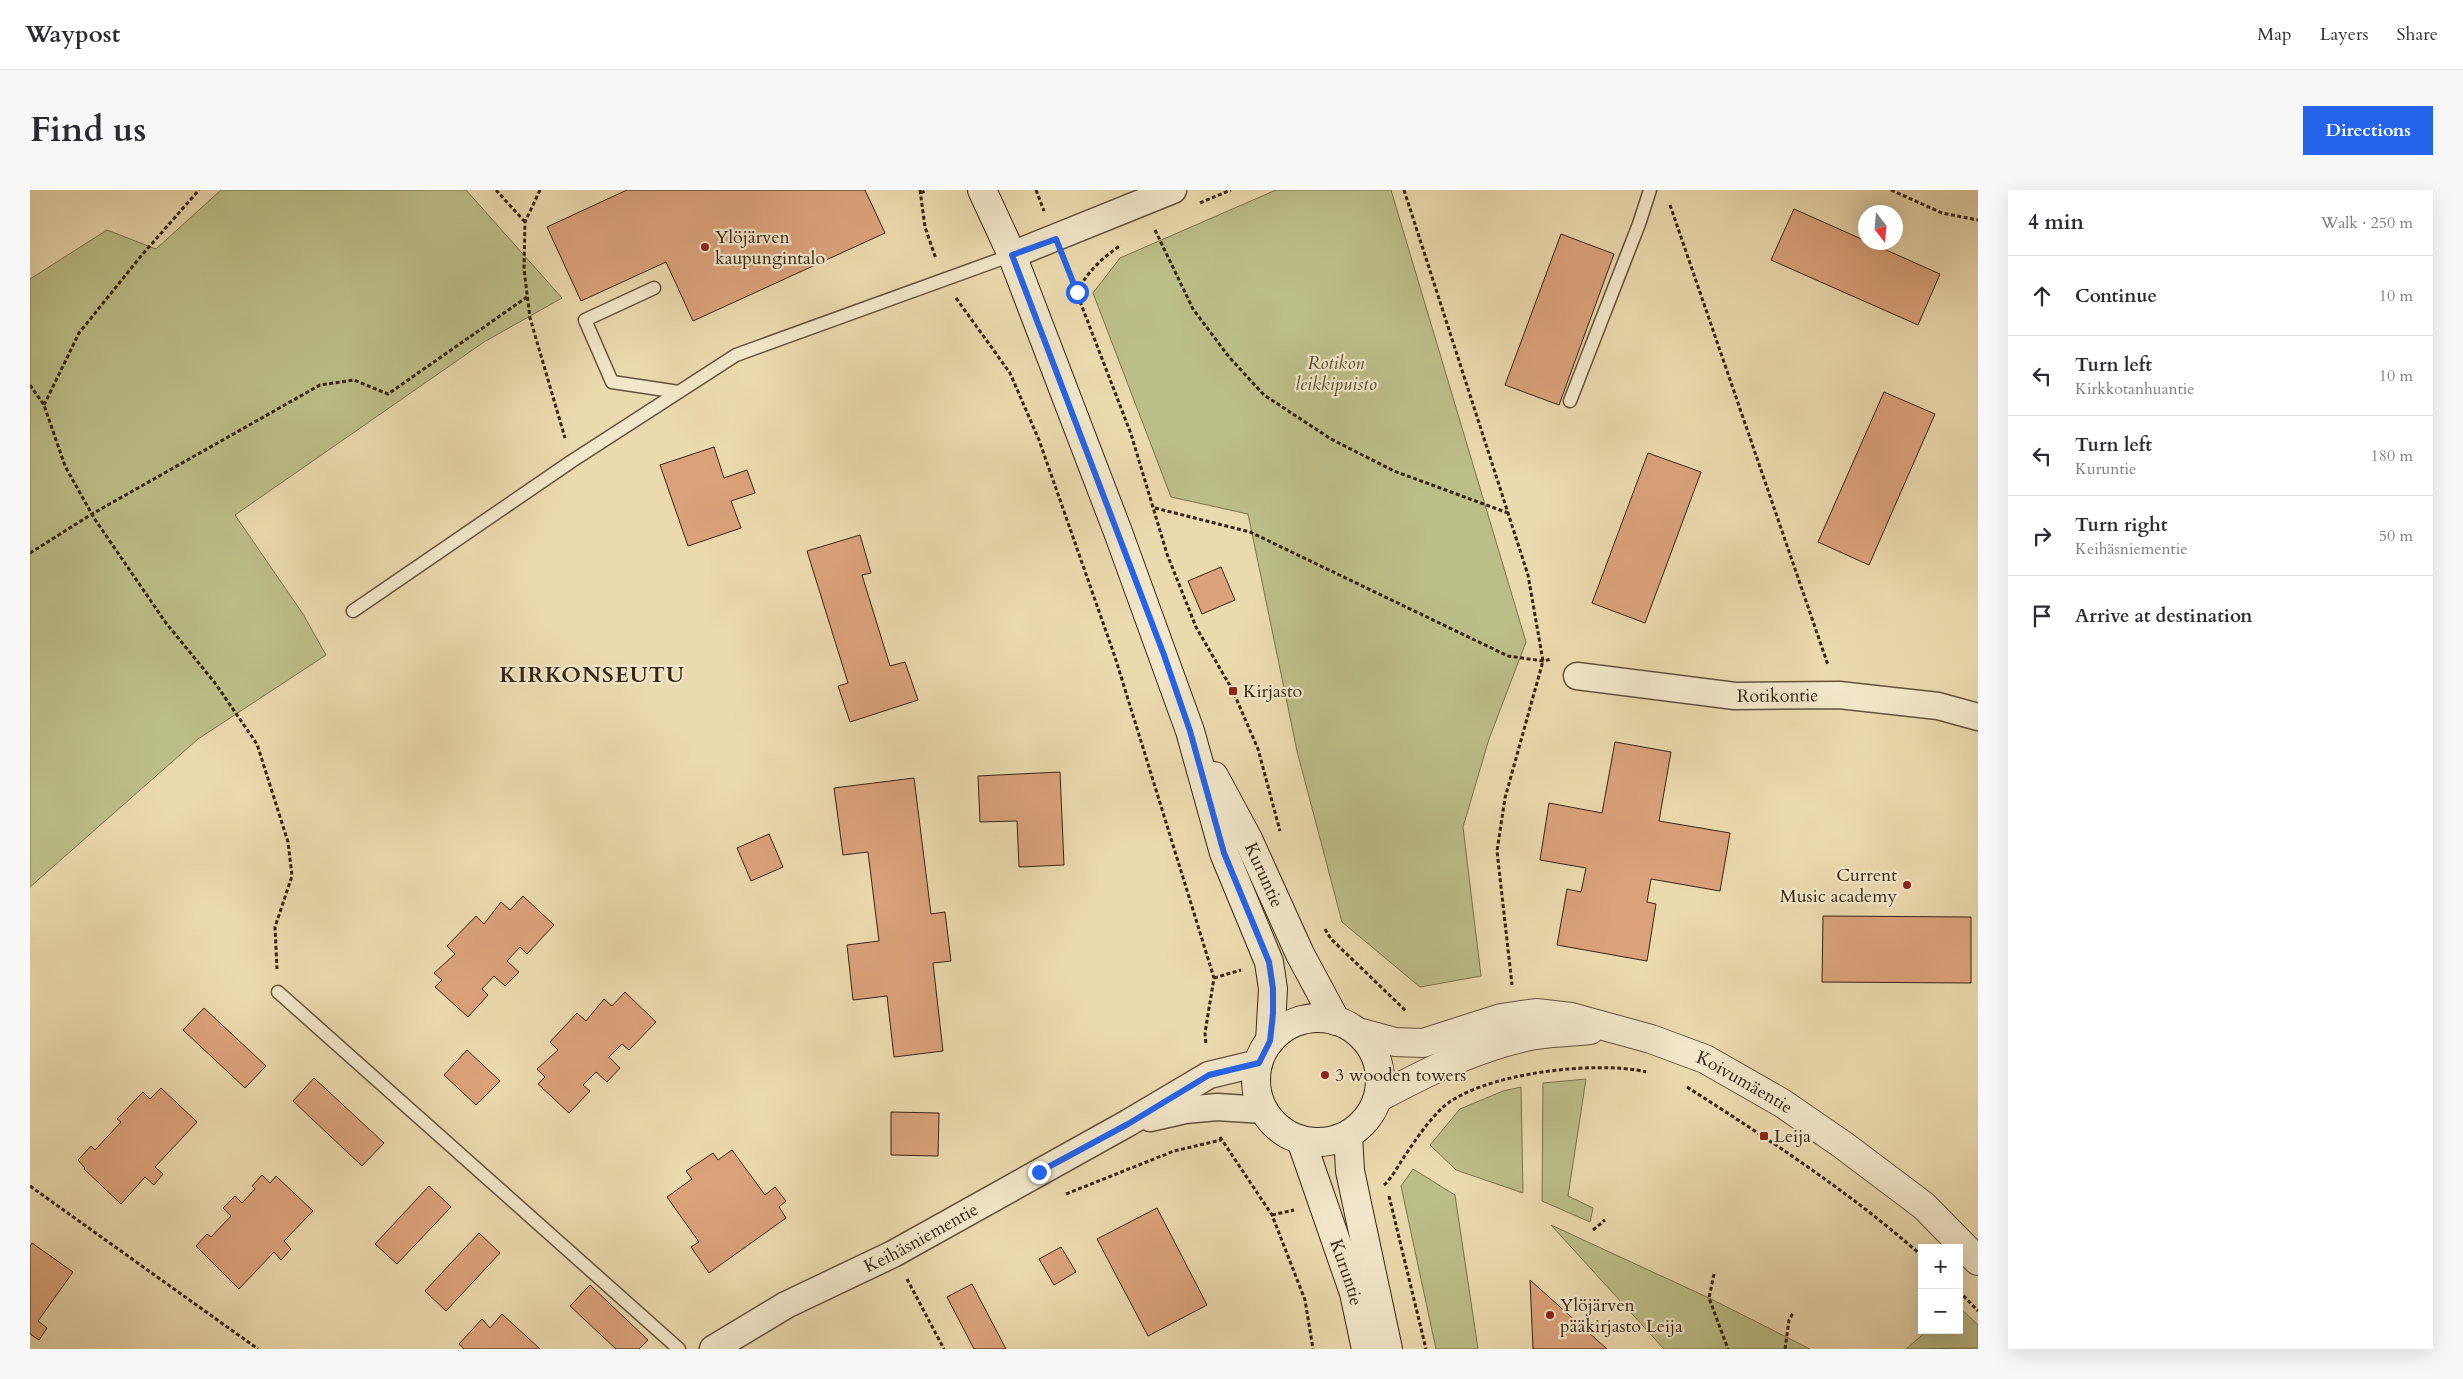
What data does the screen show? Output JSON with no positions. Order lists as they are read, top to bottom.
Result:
{
  "streets": {
    "main road": ["Kuruntie", "Koivumäentie"],
    "street": ["Rotikontie", "Keihäsniementie"]
  },
  "crossings": [
    ["Kuruntie", "Koivumäentie"],
    ["Kuruntie", "Keihäsniementie"],
    ["Koivumäentie", "Keihäsniementie"]
  ],
  "districts": ["KIRKONSEUTU"],
  "parks": ["Rotikon leikkipuisto"],
  "places": {
    "other": [
      "Ylöjärven kaupungintalo",
      "Current Music academy",
      "3 wooden towers",
      "Ylöjärven pääkirjasto Leija"
    ],
    "transit": ["Kirjasto", "Leija"]
  },
  "north": "bottom",
  "page": {
    "header": "Waypost",
    "nav": ["Map", "Layers", "Share"],
    "title": "Find us",
    "buttons": "Directions",
    "heading": ["4 min", "Walk · 250 m"],
    "list": [
      ["Continue", "10 m"],
      ["Turn left", "Kirkkotanhuantie", "10 m"],
      ["Turn left", "Kuruntie", "180 m"],
      ["Turn right", "Keihäsniementie", "50 m"],
      "Arrive at destination"
    ],
    "map_buttons": ["+", "−"]
  }
}
